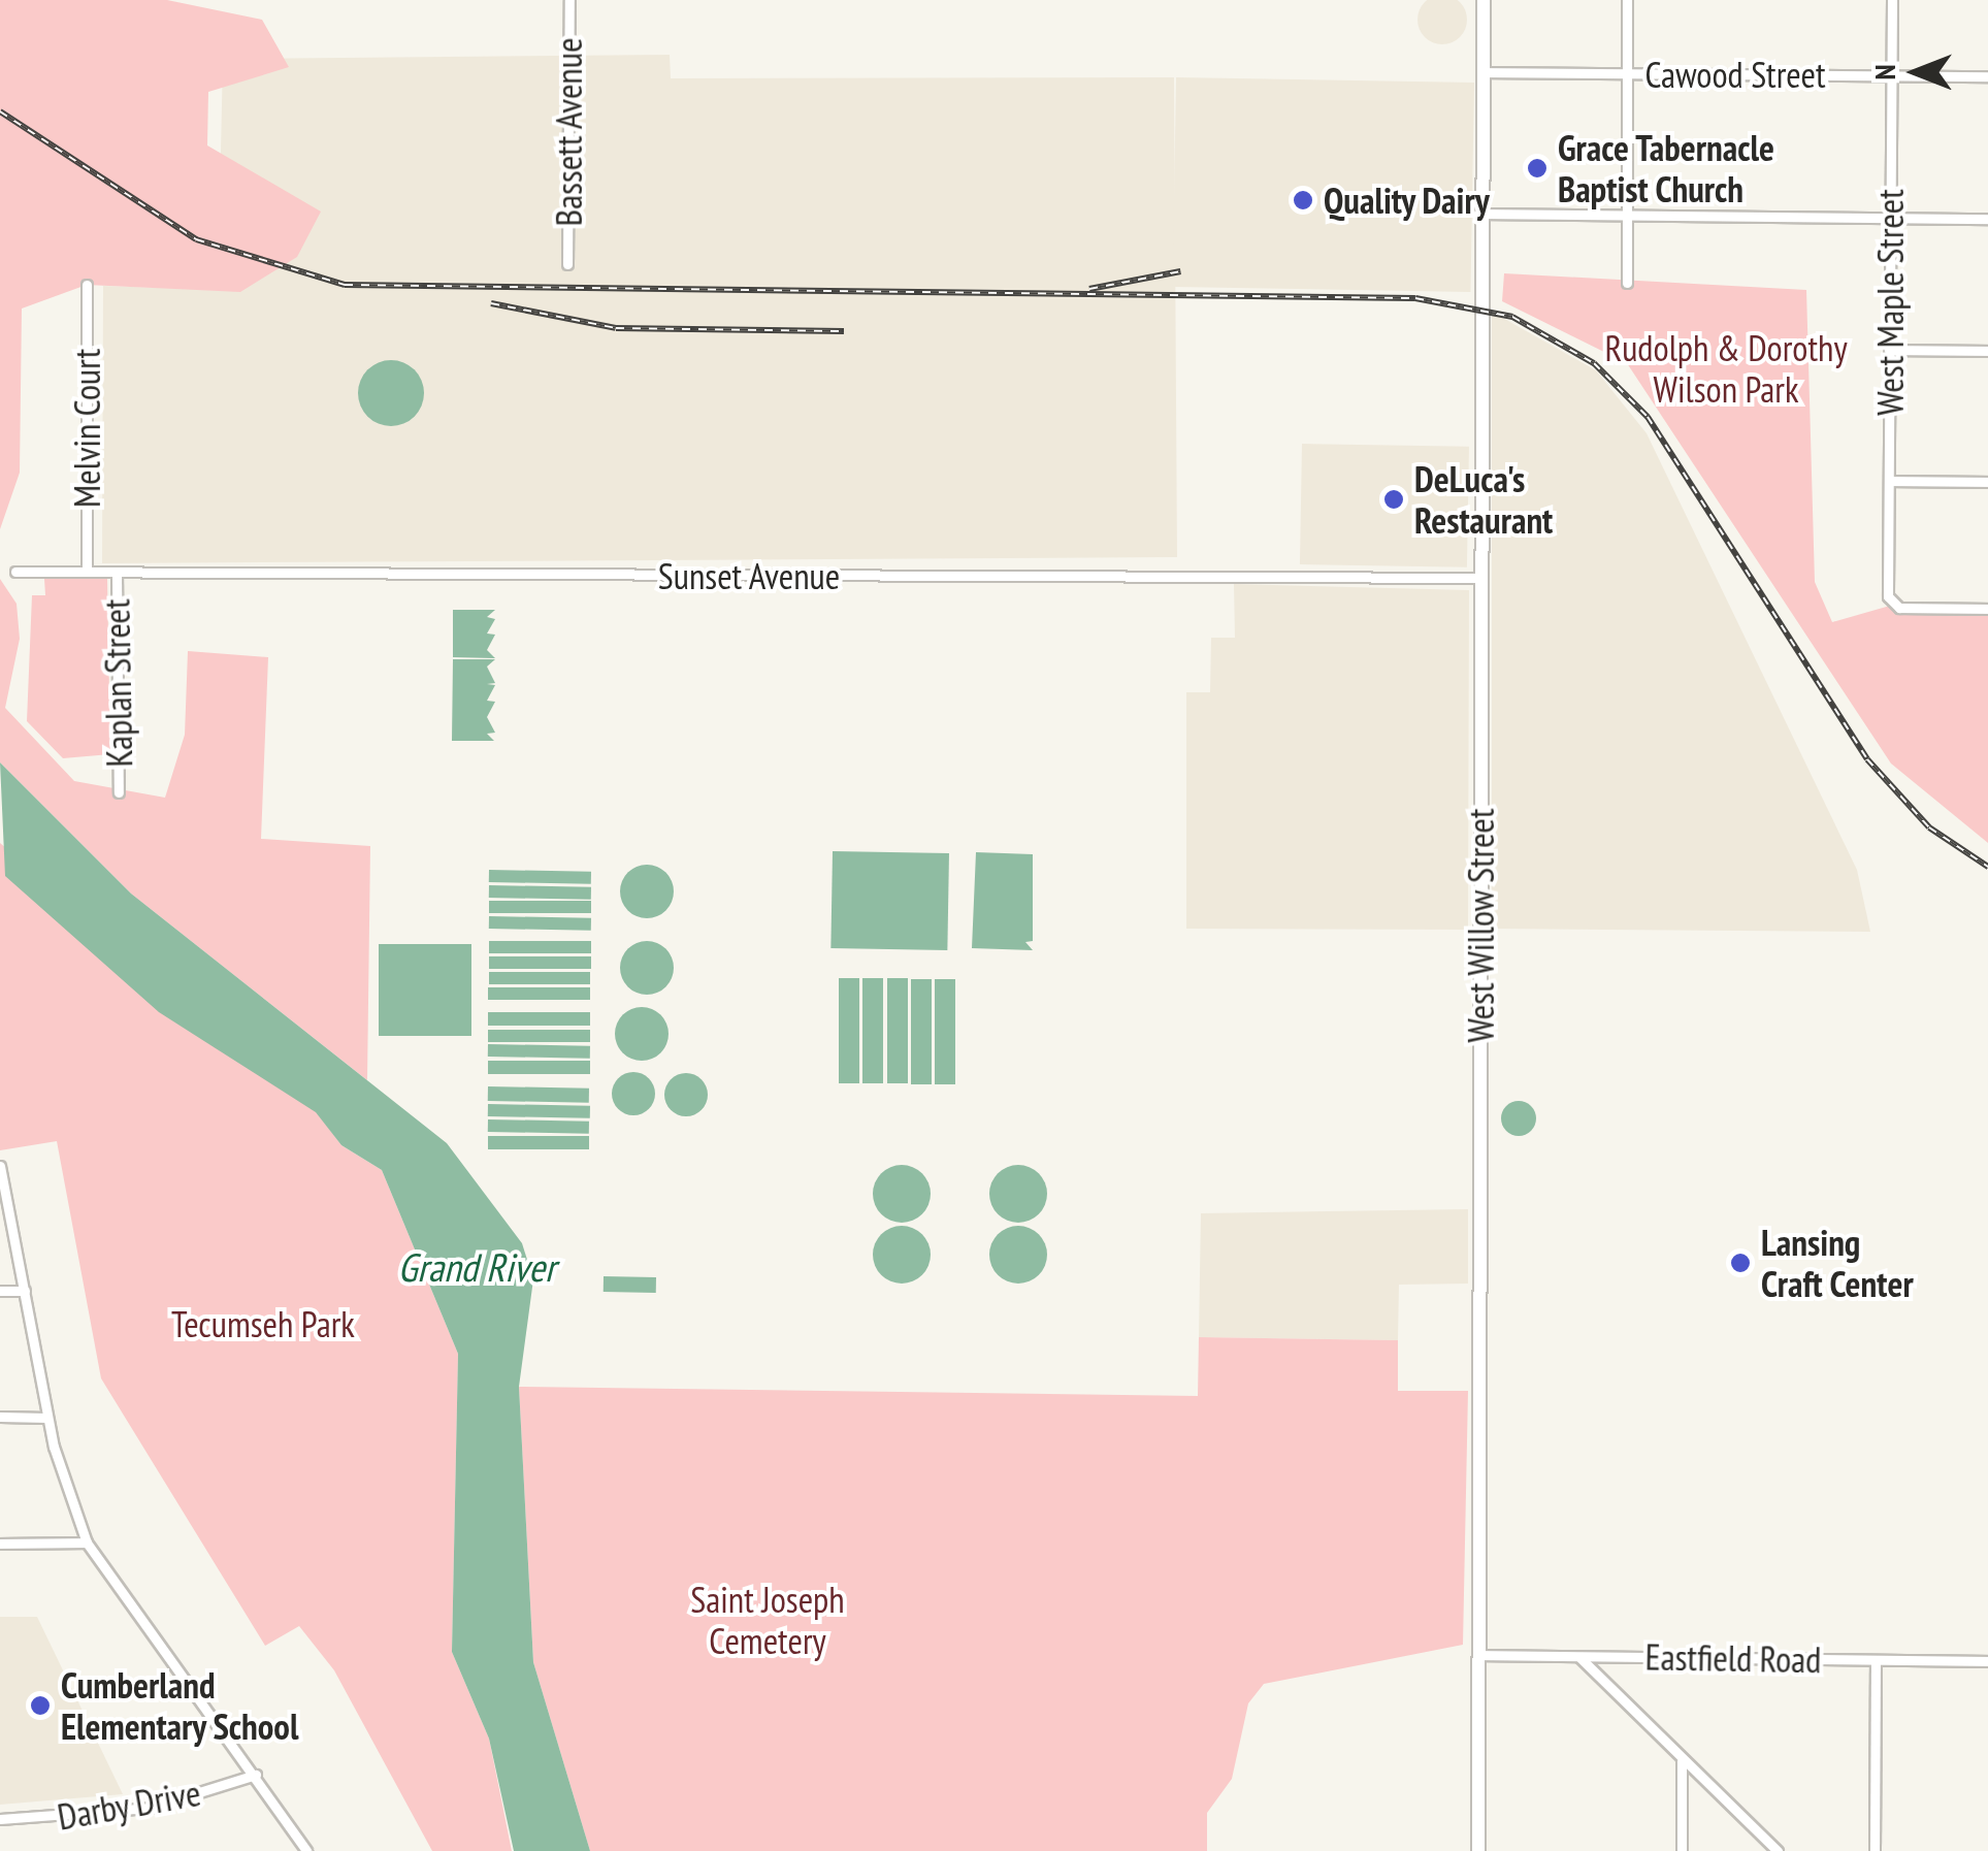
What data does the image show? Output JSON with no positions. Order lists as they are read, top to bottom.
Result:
{
  "streets": {
    "street": [
      "Cawood Street",
      "Bassett Avenue",
      "West Maple Street",
      "Melvin Court",
      "Sunset Avenue",
      "Kaplan Street",
      "West Willow Street",
      "Eastfield Road",
      "Darby Drive"
    ]
  },
  "crossings": [
    ["Cawood Street", "West Maple Street"],
    ["Cawood Street", "West Willow Street"],
    ["Melvin Court", "Sunset Avenue"],
    ["Sunset Avenue", "Kaplan Street"],
    ["Sunset Avenue", "West Willow Street"],
    ["West Willow Street", "Eastfield Road"]
  ],
  "water": ["Grand River"],
  "parks": ["Rudolph & Dorothy Wilson Park", "Tecumseh Park", "Saint Joseph Cemetery"],
  "places": [
    "Grace Tabernacle Baptist Church",
    "Quality Dairy",
    "DeLuca's Restaurant",
    "Lansing Craft Center",
    "Cumberland Elementary School"
  ],
  "north": "left"
}
